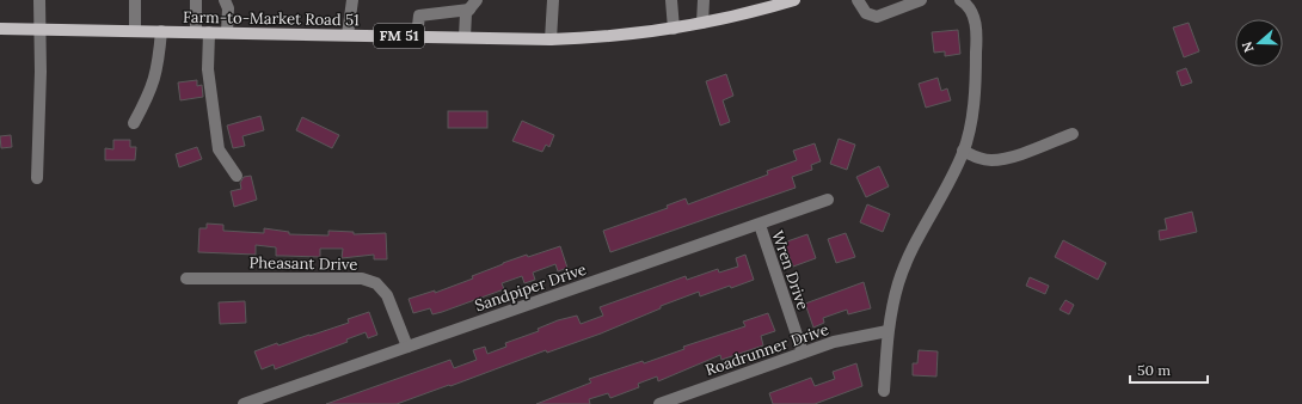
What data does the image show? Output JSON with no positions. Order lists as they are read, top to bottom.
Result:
{
  "streets": {
    "main road": ["Farm-to-Market Road 51", "FM 51"],
    "street": [
      "Pheasant Drive",
      "Wren Drive",
      "Sandpiper Drive",
      "Roadrunner Drive"
    ]
  },
  "crossings": [
    ["Pheasant Drive", "Sandpiper Drive"],
    ["Wren Drive", "Sandpiper Drive"],
    ["Wren Drive", "Roadrunner Drive"]
  ],
  "scale_bar": "50 m",
  "north": "left"
}
